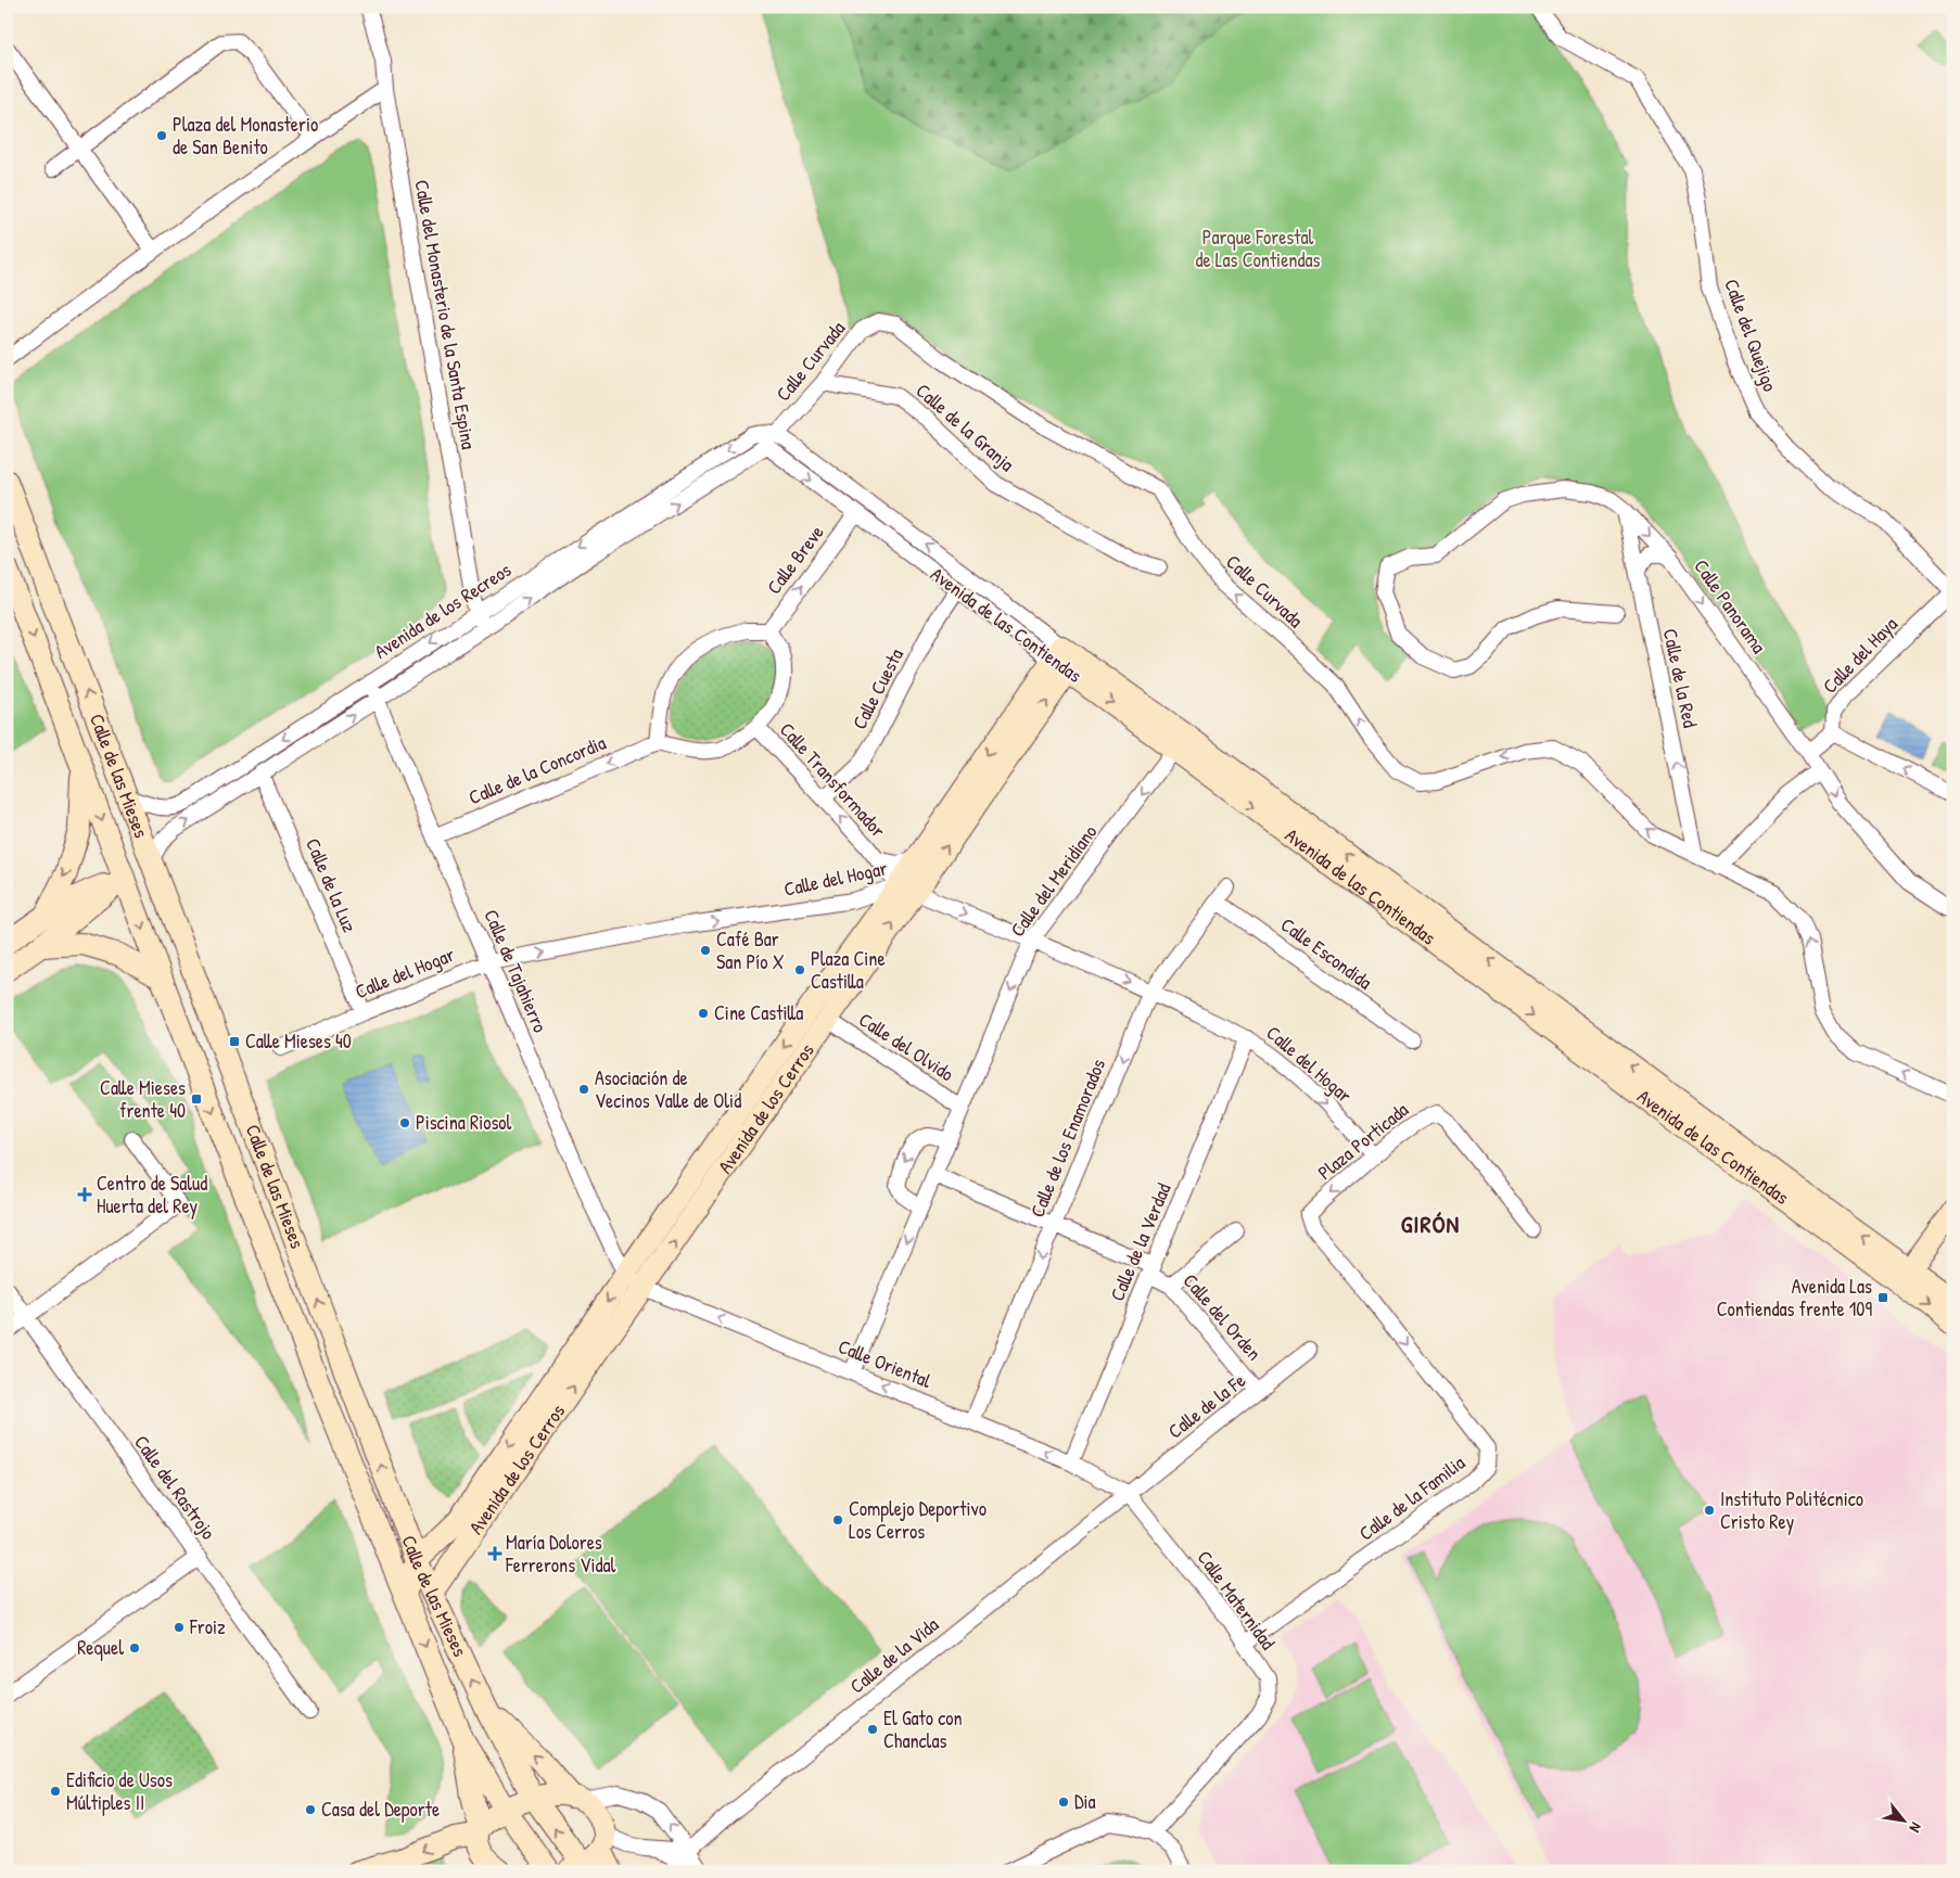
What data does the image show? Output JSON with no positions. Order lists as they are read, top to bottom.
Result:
{
  "streets": {
    "street": [
      "Calle del Monasterio de la Santa Espina",
      "Calle del Quejigo",
      "Calle Curvada",
      "Calle de la Granja",
      "Calle Breve",
      "Calle Panorama",
      "Avenida de los Recreos",
      "Avenida de las Contiendas",
      "Calle del Haya",
      "Calle de la Red",
      "Calle Cuesta",
      "Calle de la Concordia",
      "Calle de las Mieses",
      "Calle Transformador",
      "Calle del Hogar",
      "Calle del Meridiano",
      "Calle de la Luz",
      "Calle Escondida",
      "Calle de Tajahierro",
      "Calle del Olvido",
      "Avenida de los Cerros",
      "Calle de los Enamorados",
      "Plaza Porticada",
      "Calle de la Verdad",
      "Calle del Orden",
      "Calle Oriental",
      "Calle de la Fe",
      "Calle del Rastrojo",
      "Calle de la Familia",
      "Calle Maternidad",
      "Calle de la Vida"
    ]
  },
  "crossings": [
    ["Calle del Monasterio de la Santa Espina", "Avenida de los Recreos"],
    ["Calle del Quejigo", "Calle del Haya"],
    ["Calle Curvada", "Calle de la Granja"],
    ["Calle Curvada", "Avenida de los Recreos"],
    ["Calle Curvada", "Avenida de las Contiendas"],
    ["Calle Curvada", "Calle de la Red"],
    ["Calle Breve", "Avenida de las Contiendas"],
    ["Calle Breve", "Calle de la Concordia"],
    ["Calle Breve", "Calle Transformador"],
    ["Calle Panorama", "Calle de la Red"],
    ["Avenida de los Recreos", "Avenida de las Contiendas"],
    ["Avenida de los Recreos", "Calle de las Mieses"],
    ["Avenida de los Recreos", "Calle de la Luz"],
    ["Avenida de los Recreos", "Calle de Tajahierro"],
    ["Avenida de las Contiendas", "Calle Cuesta"],
    ["Avenida de las Contiendas", "Calle del Meridiano"],
    ["Avenida de las Contiendas", "Avenida de los Cerros"],
    ["Calle Cuesta", "Calle Transformador"],
    ["Calle de la Concordia", "Calle Transformador"],
    ["Calle de la Concordia", "Calle de Tajahierro"],
    ["Calle de las Mieses", "Avenida de los Cerros"],
    ["Calle Transformador", "Calle del Hogar"],
    ["Calle Transformador", "Avenida de los Cerros"],
    ["Calle del Hogar", "Calle del Meridiano"],
    ["Calle del Hogar", "Calle de la Luz"],
    ["Calle del Hogar", "Calle de Tajahierro"],
    ["Calle del Hogar", "Avenida de los Cerros"],
    ["Calle del Hogar", "Calle de los Enamorados"],
    ["Calle del Hogar", "Plaza Porticada"],
    ["Calle del Hogar", "Calle de la Verdad"],
    ["Calle del Meridiano", "Calle del Olvido"],
    ["Calle del Meridiano", "Calle del Orden"],
    ["Calle del Meridiano", "Calle Oriental"],
    ["Calle Escondida", "Calle de los Enamorados"],
    ["Calle de Tajahierro", "Avenida de los Cerros"],
    ["Calle de Tajahierro", "Calle Oriental"],
    ["Calle del Olvido", "Avenida de los Cerros"],
    ["Avenida de los Cerros", "Calle Oriental"],
    ["Calle de los Enamorados", "Calle del Orden"],
    ["Calle de los Enamorados", "Calle Oriental"],
    ["Plaza Porticada", "Calle de la Familia"],
    ["Calle de la Verdad", "Calle del Orden"],
    ["Calle de la Verdad", "Calle Oriental"],
    ["Calle del Orden", "Calle de la Fe"],
    ["Calle Oriental", "Calle de la Fe"],
    ["Calle Oriental", "Calle Maternidad"],
    ["Calle Oriental", "Calle de la Vida"],
    ["Calle de la Fe", "Calle Maternidad"],
    ["Calle de la Fe", "Calle de la Vida"],
    ["Calle de la Familia", "Calle Maternidad"],
    ["Calle Maternidad", "Calle de la Vida"]
  ],
  "one_way": [
    "Calle Curvada",
    "Calle Breve",
    "Calle Panorama",
    "Calle de la Red",
    "Calle de la Concordia",
    "Calle Transformador",
    "Calle del Hogar",
    "Calle del Meridiano",
    "Calle de los Enamorados",
    "Calle Oriental"
  ],
  "districts": ["GIRÓN"],
  "parks": ["Parque Forestal de Las Contiendas"],
  "places": {
    "other": [
      "Plaza del Monasterio de San Benito",
      "Café Bar San Pío X",
      "Plaza Cine Castilla",
      "Cine Castilla",
      "Asociación de Vecinos Valle de Olid",
      "Piscina Riosol",
      "Instituto Politécnico Cristo Rey",
      "Complejo Deportivo Los Cerros",
      "Froiz",
      "Requel",
      "El Gato con Chanclas",
      "Edificio de Usos Múltiples II",
      "Dia",
      "Casa del Deporte"
    ],
    "transit": ["Calle Mieses 40", "Calle Mieses frente 40", "Avenida Las Contiendas frente 109"],
    "health": ["Centro de Salud Huerta del Rey", "María Dolores Ferrerons Vidal"]
  },
  "north": "bottom right"
}
